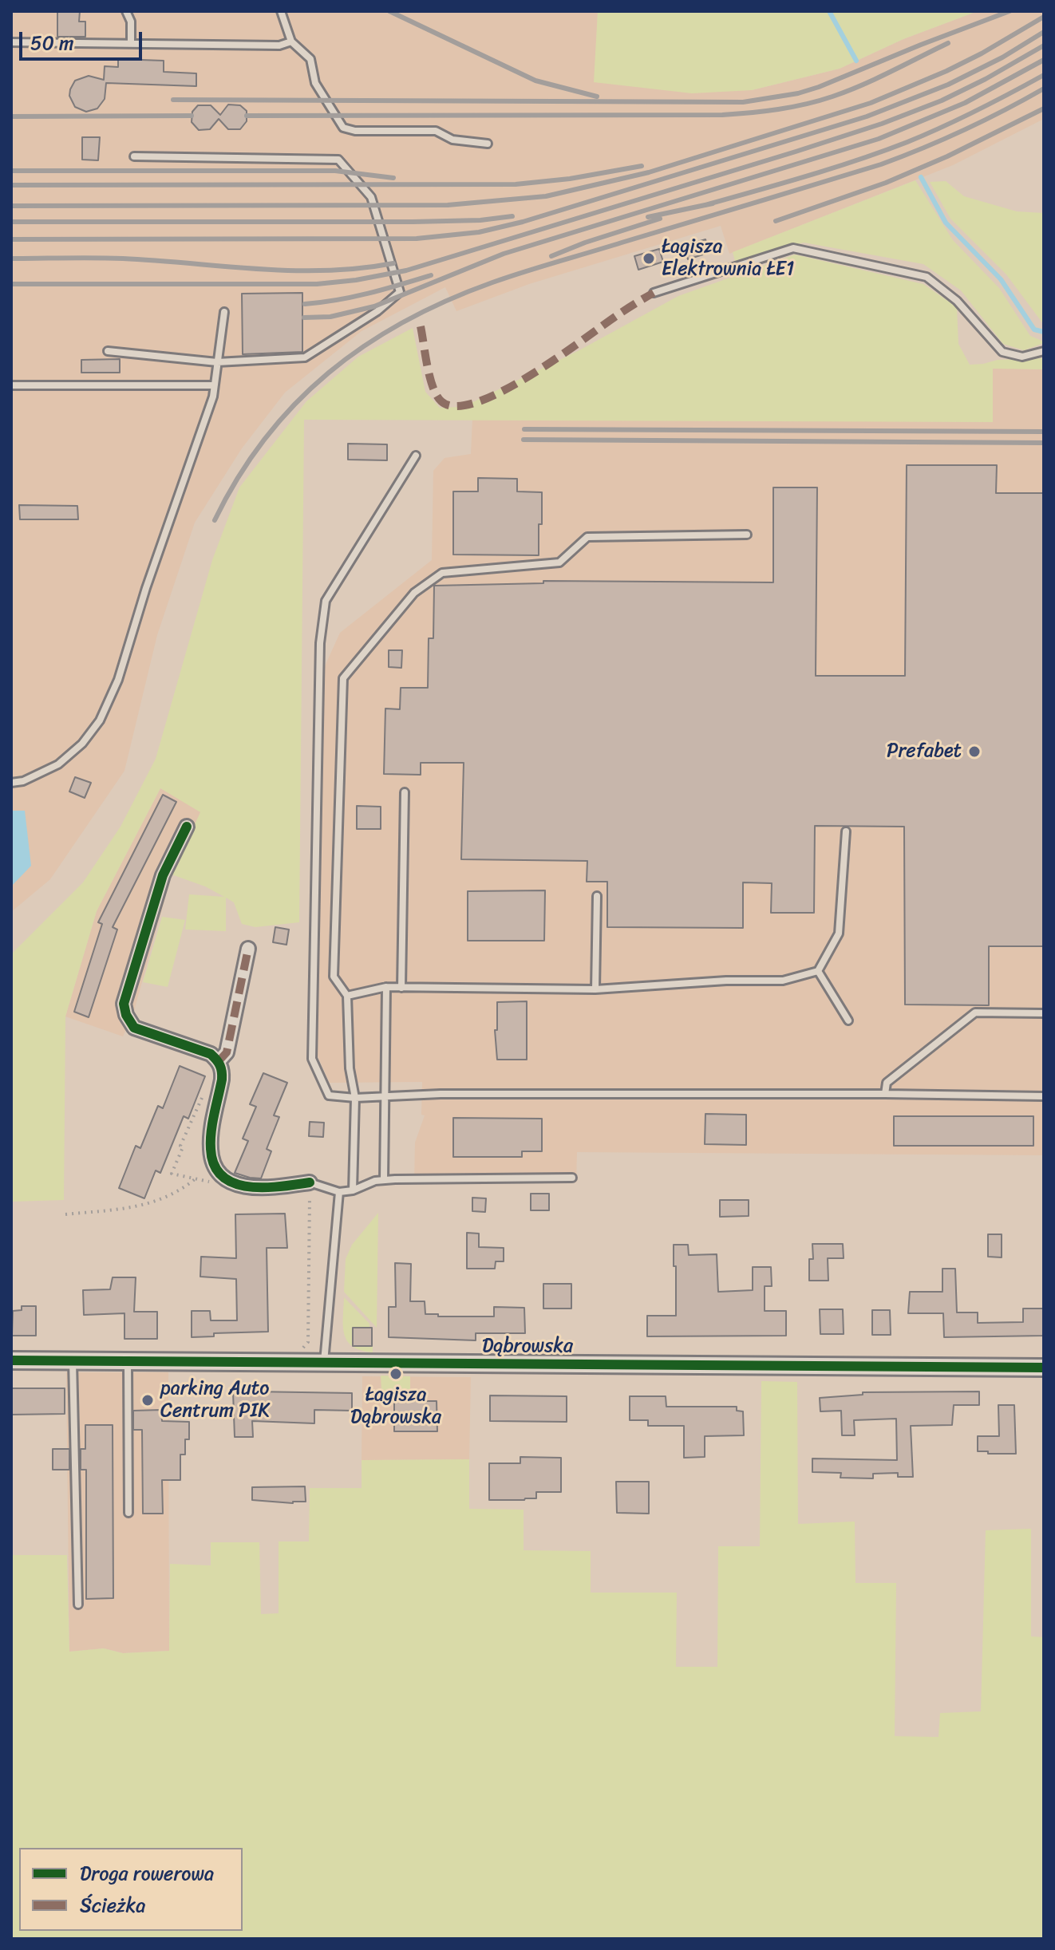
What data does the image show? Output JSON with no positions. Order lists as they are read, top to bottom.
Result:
{
  "streets": {
    "street": ["Dąbrowska"]
  },
  "places": [
    "Łagisza Elektrownia ŁE1",
    "Prefabet",
    "Łagisza Dąbrowska",
    "parking Auto Centrum PIK"
  ],
  "legend": ["Droga rowerowa", "Ścieżka"],
  "scale_bar": "50 m"
}
